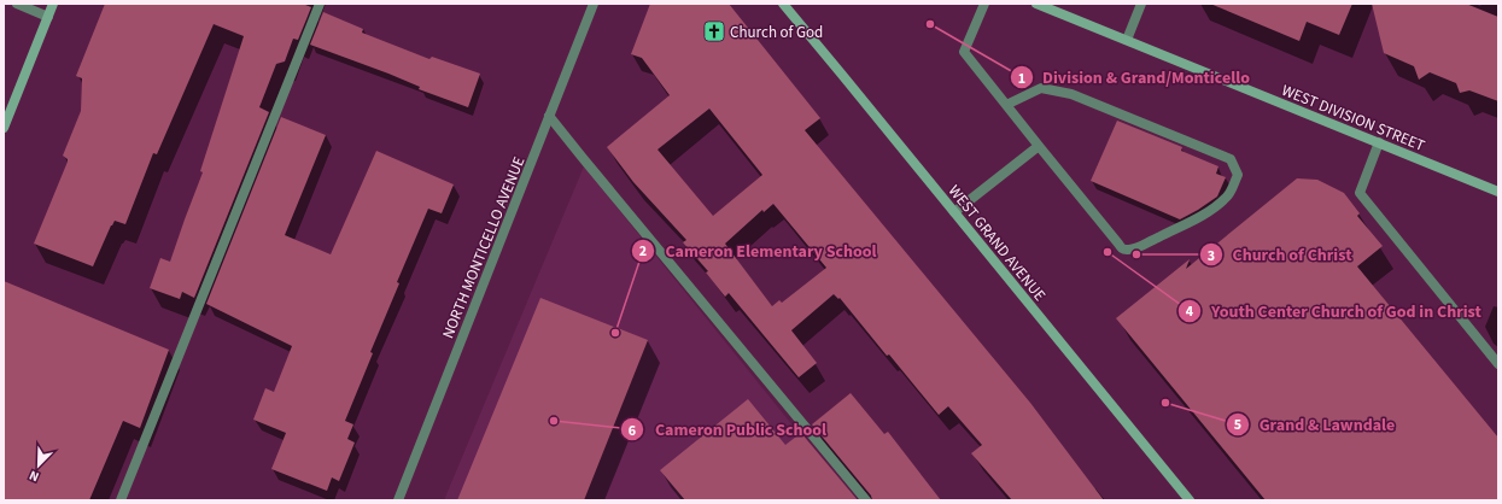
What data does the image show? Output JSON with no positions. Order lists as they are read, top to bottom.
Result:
{
  "streets": {
    "main road": ["WEST DIVISION STREET", "WEST GRAND AVENUE"],
    "street": ["NORTH MONTICELLO AVENUE"]
  },
  "places": {
    "other": [
      "Division & Grand/Monticello",
      "Youth Center Church of God in Christ",
      "Church of Christ",
      "Cameron Elementary School",
      "Grand & Lawndale",
      "Cameron Public School"
    ],
    "church": ["Church of God"]
  },
  "north": "bottom left"
}
